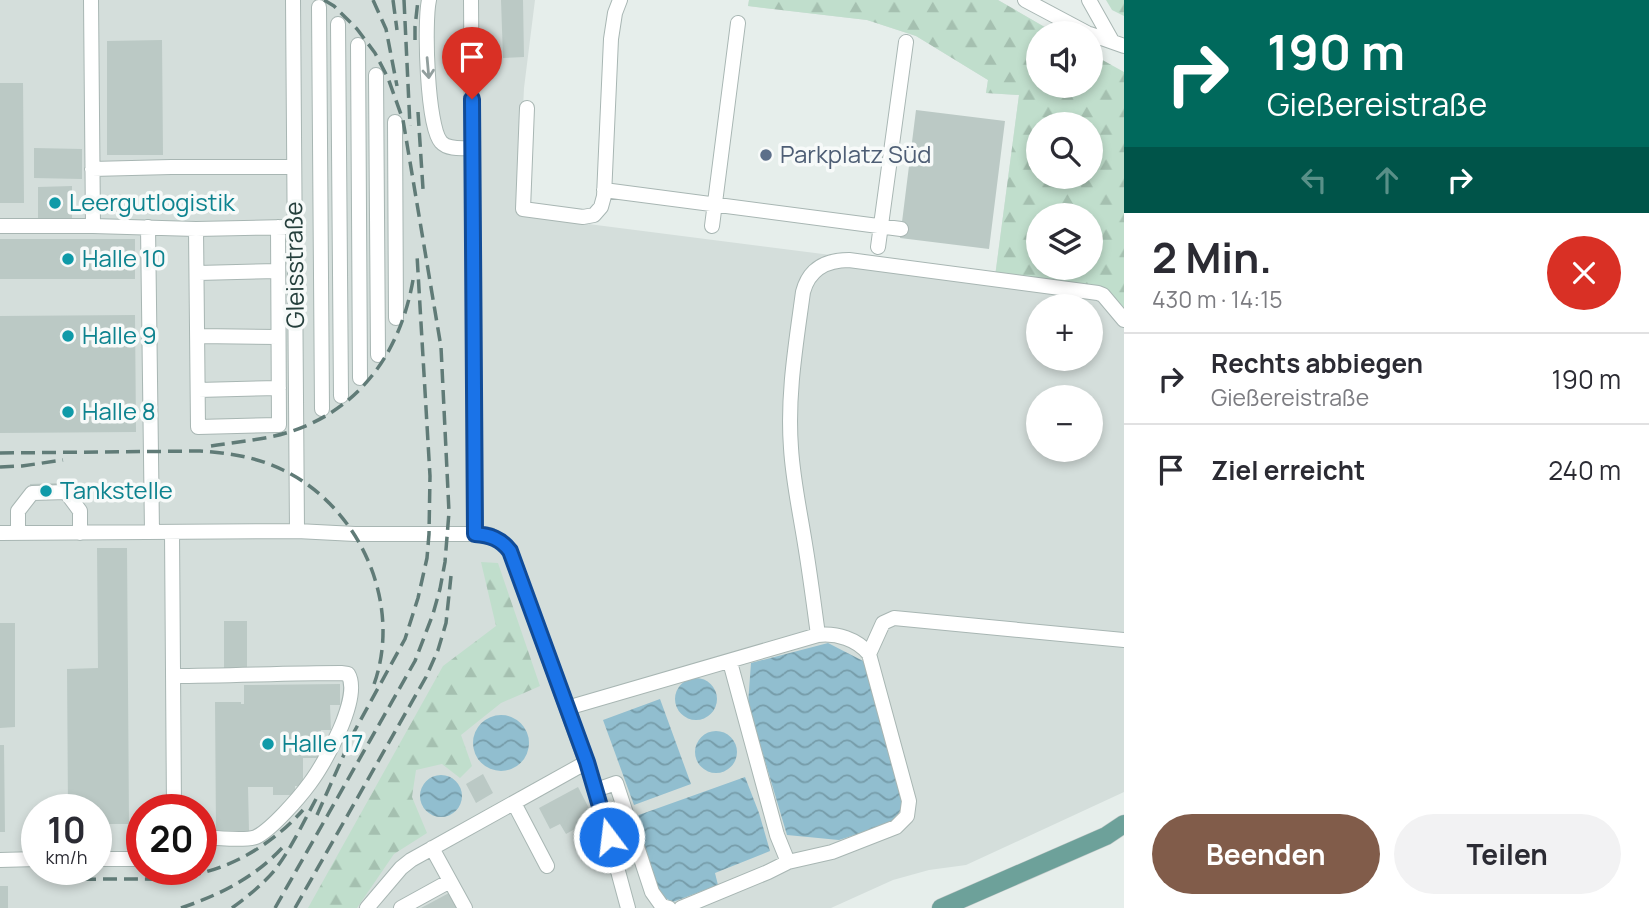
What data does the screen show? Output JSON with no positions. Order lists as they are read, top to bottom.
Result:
{
  "streets": {
    "street": ["Gleisstraße"]
  },
  "places": [
    "Parkplatz Süd",
    "Leergutlogistik",
    "Halle 10",
    "Halle 9",
    "Halle 8",
    "Tankstelle",
    "Halle 17"
  ],
  "page": {
    "turn": ["190 m", "Gießereistraße"],
    "map_buttons": ["+", "−"],
    "heading": ["2 Min.", "430 m · 14:15"],
    "list": [
      {
        "name": "Rechts abbiegen",
        "note": "Gießereistraße",
        "value": "190 m"
      },
      {
        "name": "Ziel erreicht",
        "value": "240 m"
      }
    ],
    "speed": "10 km/h",
    "limit": "20",
    "buttons": ["Beenden", "Teilen"]
  }
}
